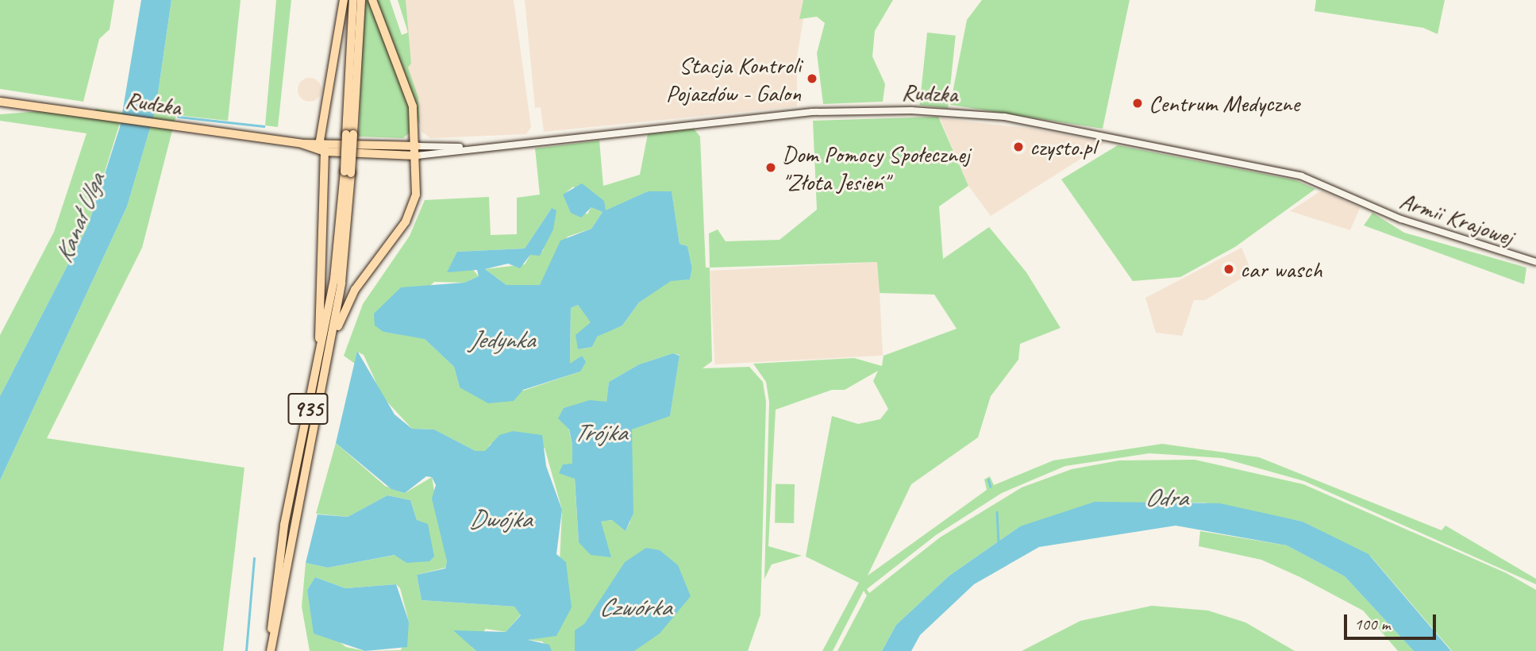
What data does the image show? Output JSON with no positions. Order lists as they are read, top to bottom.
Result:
{
  "streets": {
    "main road": ["Rudzka", "935"],
    "street": ["Armii Krajowej"]
  },
  "crossings": [
    ["Rudzka", "Armii Krajowej"]
  ],
  "water": [
    "Kanał Ulga",
    "Jedynka",
    "Trójka",
    "Odra",
    "Dwójka",
    "Czwórka"
  ],
  "places": [
    "Stacja Kontroli Pojazdów - Galon",
    "Centrum Medyczne",
    "czysto.pl",
    "Dom Pomocy Społecznej \"Złota Jesień\"",
    "car wasch"
  ],
  "scale_bar": "100 m"
}
